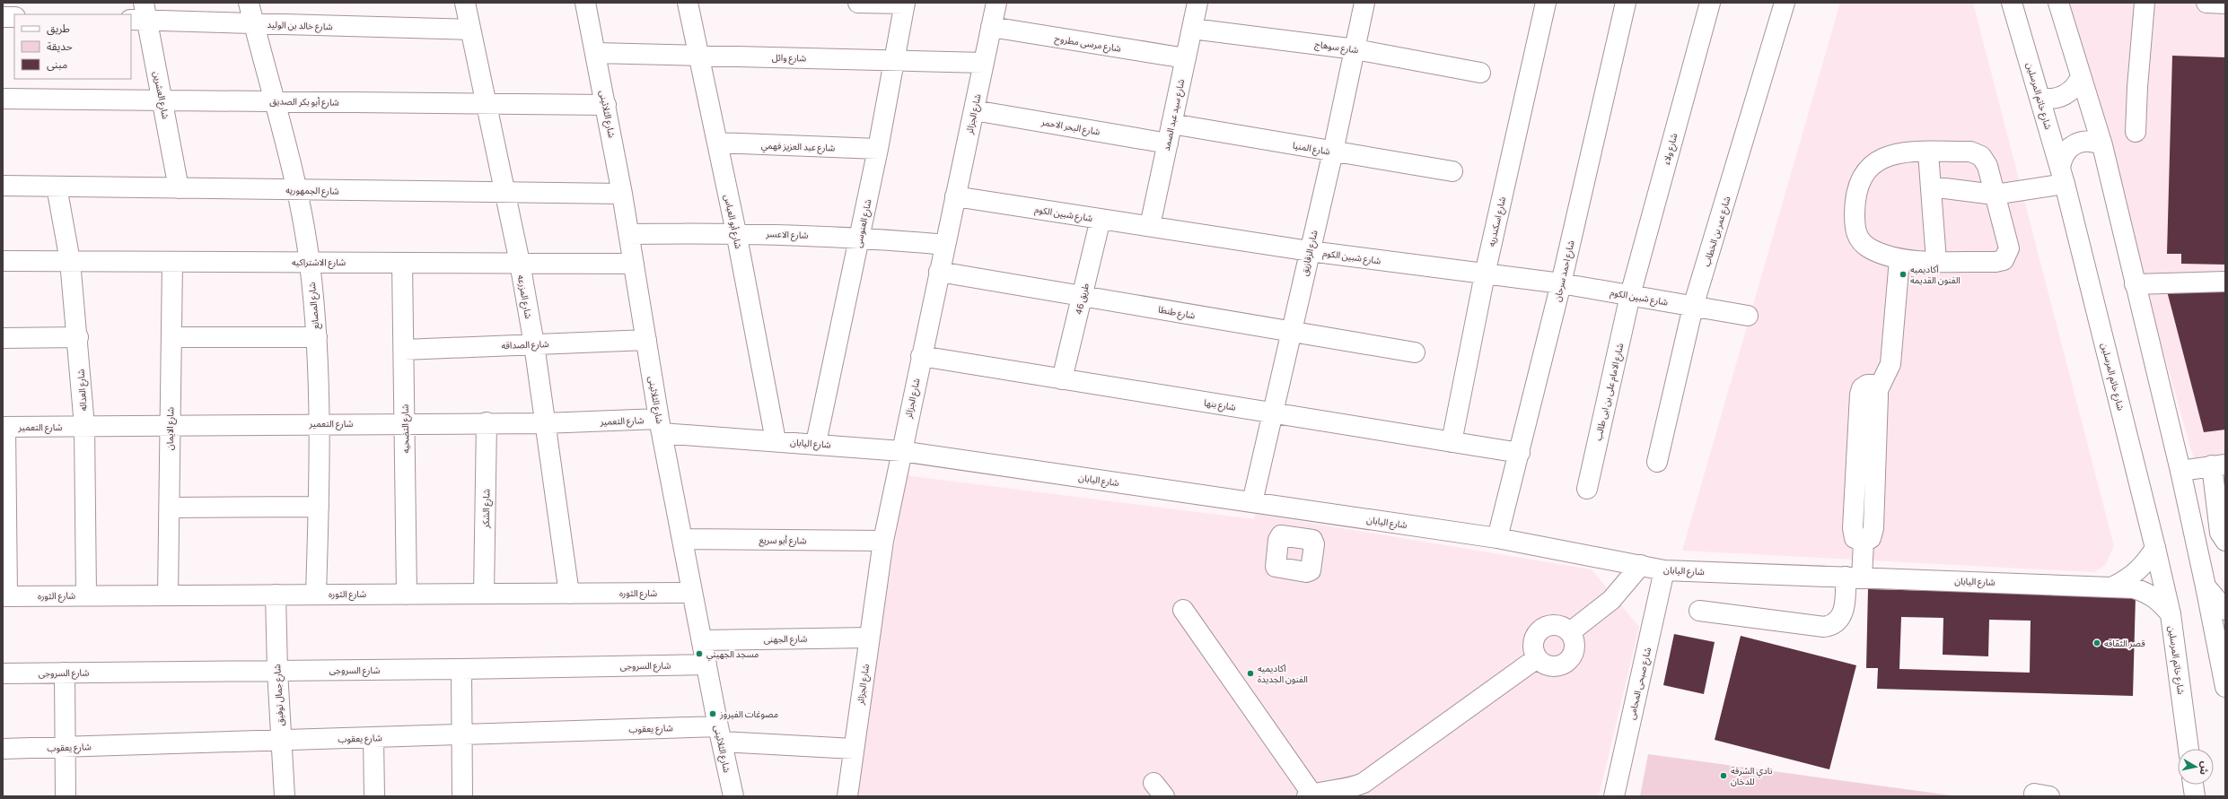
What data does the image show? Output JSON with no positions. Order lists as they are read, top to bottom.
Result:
{
  "streets": {
    "street": [
      "شارع خالد بن الوليد",
      "شارع مرسى مطروح",
      "شارع سوهاج",
      "شارع وائل",
      "شارع العشرين",
      "شارع خاتم المرسلين",
      "شارع أبو بكر الصديق",
      "شارع الثلاثينى",
      "شارع الجزائر",
      "شارع سيد عبد الصمد",
      "شارع البحر الاحمر",
      "شارع عبد العزيز فهمي",
      "شارع المنيا",
      "شارع ولاء",
      "شارع الجمهوريه",
      "شارع شبين الكوم",
      "شارع أبو العباس",
      "شارع اسكندريه",
      "شارع العنوسى",
      "شارع عمر بن الخطاب",
      "شارع الاعسر",
      "شارع الزقازيق",
      "شارع الاشتراكيه",
      "شارع احمد سرحان",
      "شارع المزرعه",
      "طريق 46",
      "شارع المصانع",
      "شارع طنطا",
      "شارع الصداقه",
      "شارع العداله",
      "شارع الامام على بن ابى طالب",
      "شارع بنها",
      "شارع التعمير",
      "شارع الايمان",
      "شارع التضحيه",
      "شارع اليابان",
      "شارع الشكر",
      "شارع أبو سريع",
      "شارع الثوره",
      "شارع الجهنى",
      "شارع السروجى",
      "شارع صبحى المحامى",
      "شارع جمال توفيق",
      "شارع يعقوب"
    ]
  },
  "crossings": [
    ["شارع خالد بن الوليد", "شارع العشرين"],
    ["شارع خالد بن الوليد", "شارع المزرعه"],
    ["شارع خالد بن الوليد", "شارع المصانع"],
    ["شارع مرسى مطروح", "شارع الجزائر"],
    ["شارع مرسى مطروح", "شارع سيد عبد الصمد"],
    ["شارع سوهاج", "شارع سيد عبد الصمد"],
    ["شارع سوهاج", "شارع الزقازيق"],
    ["شارع وائل", "شارع الثلاثينى"],
    ["شارع وائل", "شارع الجزائر"],
    ["شارع وائل", "شارع أبو العباس"],
    ["شارع وائل", "شارع العنوسى"],
    ["شارع العشرين", "شارع أبو بكر الصديق"],
    ["شارع العشرين", "شارع الجمهوريه"],
    ["شارع خاتم المرسلين", "شارع اليابان"],
    ["شارع أبو بكر الصديق", "شارع الثلاثينى"],
    ["شارع أبو بكر الصديق", "شارع المزرعه"],
    ["شارع أبو بكر الصديق", "شارع المصانع"],
    ["شارع الثلاثينى", "شارع الجمهوريه"],
    ["شارع الثلاثينى", "شارع الاعسر"],
    ["شارع الثلاثينى", "شارع الاشتراكيه"],
    ["شارع الثلاثينى", "شارع الصداقه"],
    ["شارع الثلاثينى", "شارع التعمير"],
    ["شارع الثلاثينى", "شارع اليابان"],
    ["شارع الثلاثينى", "شارع أبو سريع"],
    ["شارع الثلاثينى", "شارع الثوره"],
    ["شارع الثلاثينى", "شارع الجهنى"],
    ["شارع الثلاثينى", "شارع السروجى"],
    ["شارع الثلاثينى", "شارع يعقوب"],
    ["شارع الجزائر", "شارع البحر الاحمر"],
    ["شارع الجزائر", "شارع شبين الكوم"],
    ["شارع الجزائر", "شارع الاعسر"],
    ["شارع الجزائر", "شارع طنطا"],
    ["شارع الجزائر", "شارع بنها"],
    ["شارع الجزائر", "شارع اليابان"],
    ["شارع الجزائر", "شارع أبو سريع"],
    ["شارع الجزائر", "شارع الجهنى"],
    ["شارع الجزائر", "شارع يعقوب"],
    ["شارع سيد عبد الصمد", "شارع البحر الاحمر"],
    ["شارع سيد عبد الصمد", "شارع المنيا"],
    ["شارع سيد عبد الصمد", "شارع شبين الكوم"],
    ["شارع عبد العزيز فهمي", "شارع أبو العباس"],
    ["شارع عبد العزيز فهمي", "شارع العنوسى"],
    ["شارع المنيا", "شارع الزقازيق"],
    ["شارع ولاء", "شارع شبين الكوم"],
    ["شارع ولاء", "شارع الامام على بن ابى طالب"],
    ["شارع الجمهوريه", "شارع المزرعه"],
    ["شارع الجمهوريه", "شارع المصانع"],
    ["شارع الجمهوريه", "شارع العداله"],
    ["شارع شبين الكوم", "شارع اسكندريه"],
    ["شارع شبين الكوم", "شارع عمر بن الخطاب"],
    ["شارع شبين الكوم", "شارع الزقازيق"],
    ["شارع شبين الكوم", "شارع احمد سرحان"],
    ["شارع شبين الكوم", "طريق 46"],
    ["شارع شبين الكوم", "شارع الامام على بن ابى طالب"],
    ["شارع أبو العباس", "شارع الاعسر"],
    ["شارع أبو العباس", "شارع اليابان"],
    ["شارع اسكندريه", "شارع بنها"],
    ["شارع العنوسى", "شارع الاعسر"],
    ["شارع العنوسى", "شارع اليابان"],
    ["شارع الزقازيق", "شارع طنطا"],
    ["شارع الزقازيق", "شارع بنها"],
    ["شارع الزقازيق", "شارع اليابان"],
    ["شارع الاشتراكيه", "شارع المزرعه"],
    ["شارع الاشتراكيه", "شارع المصانع"],
    ["شارع الاشتراكيه", "شارع العداله"],
    ["شارع الاشتراكيه", "شارع الايمان"],
    ["شارع الاشتراكيه", "شارع التضحيه"],
    ["شارع احمد سرحان", "شارع بنها"],
    ["شارع احمد سرحان", "شارع اليابان"],
    ["شارع المزرعه", "شارع الصداقه"],
    ["شارع المزرعه", "شارع التعمير"],
    ["شارع المزرعه", "شارع الثوره"],
    ["طريق 46", "شارع طنطا"],
    ["طريق 46", "شارع بنها"],
    ["شارع المصانع", "شارع التعمير"],
    ["شارع المصانع", "شارع الثوره"],
    ["شارع الصداقه", "شارع التضحيه"],
    ["شارع العداله", "شارع التعمير"],
    ["شارع العداله", "شارع الثوره"],
    ["شارع التعمير", "شارع الايمان"],
    ["شارع التعمير", "شارع التضحيه"],
    ["شارع التعمير", "شارع اليابان"],
    ["شارع التعمير", "شارع الشكر"],
    ["شارع الايمان", "شارع الثوره"],
    ["شارع التضحيه", "شارع الثوره"],
    ["شارع اليابان", "شارع صبحى المحامى"],
    ["شارع الشكر", "شارع الثوره"],
    ["شارع الثوره", "شارع جمال توفيق"],
    ["شارع السروجى", "شارع جمال توفيق"],
    ["شارع جمال توفيق", "شارع يعقوب"]
  ],
  "places": [
    "أكاديميه الفنون القديمة",
    "قصر الثقافه",
    "مسجد الجهيني",
    "أكاديميه الفنون الجديدة",
    "مصوغات الفيروز",
    "نادي الشرقة للدخان"
  ],
  "legend": ["طريق", "حديقة", "مبنى"],
  "north": "right"
}
